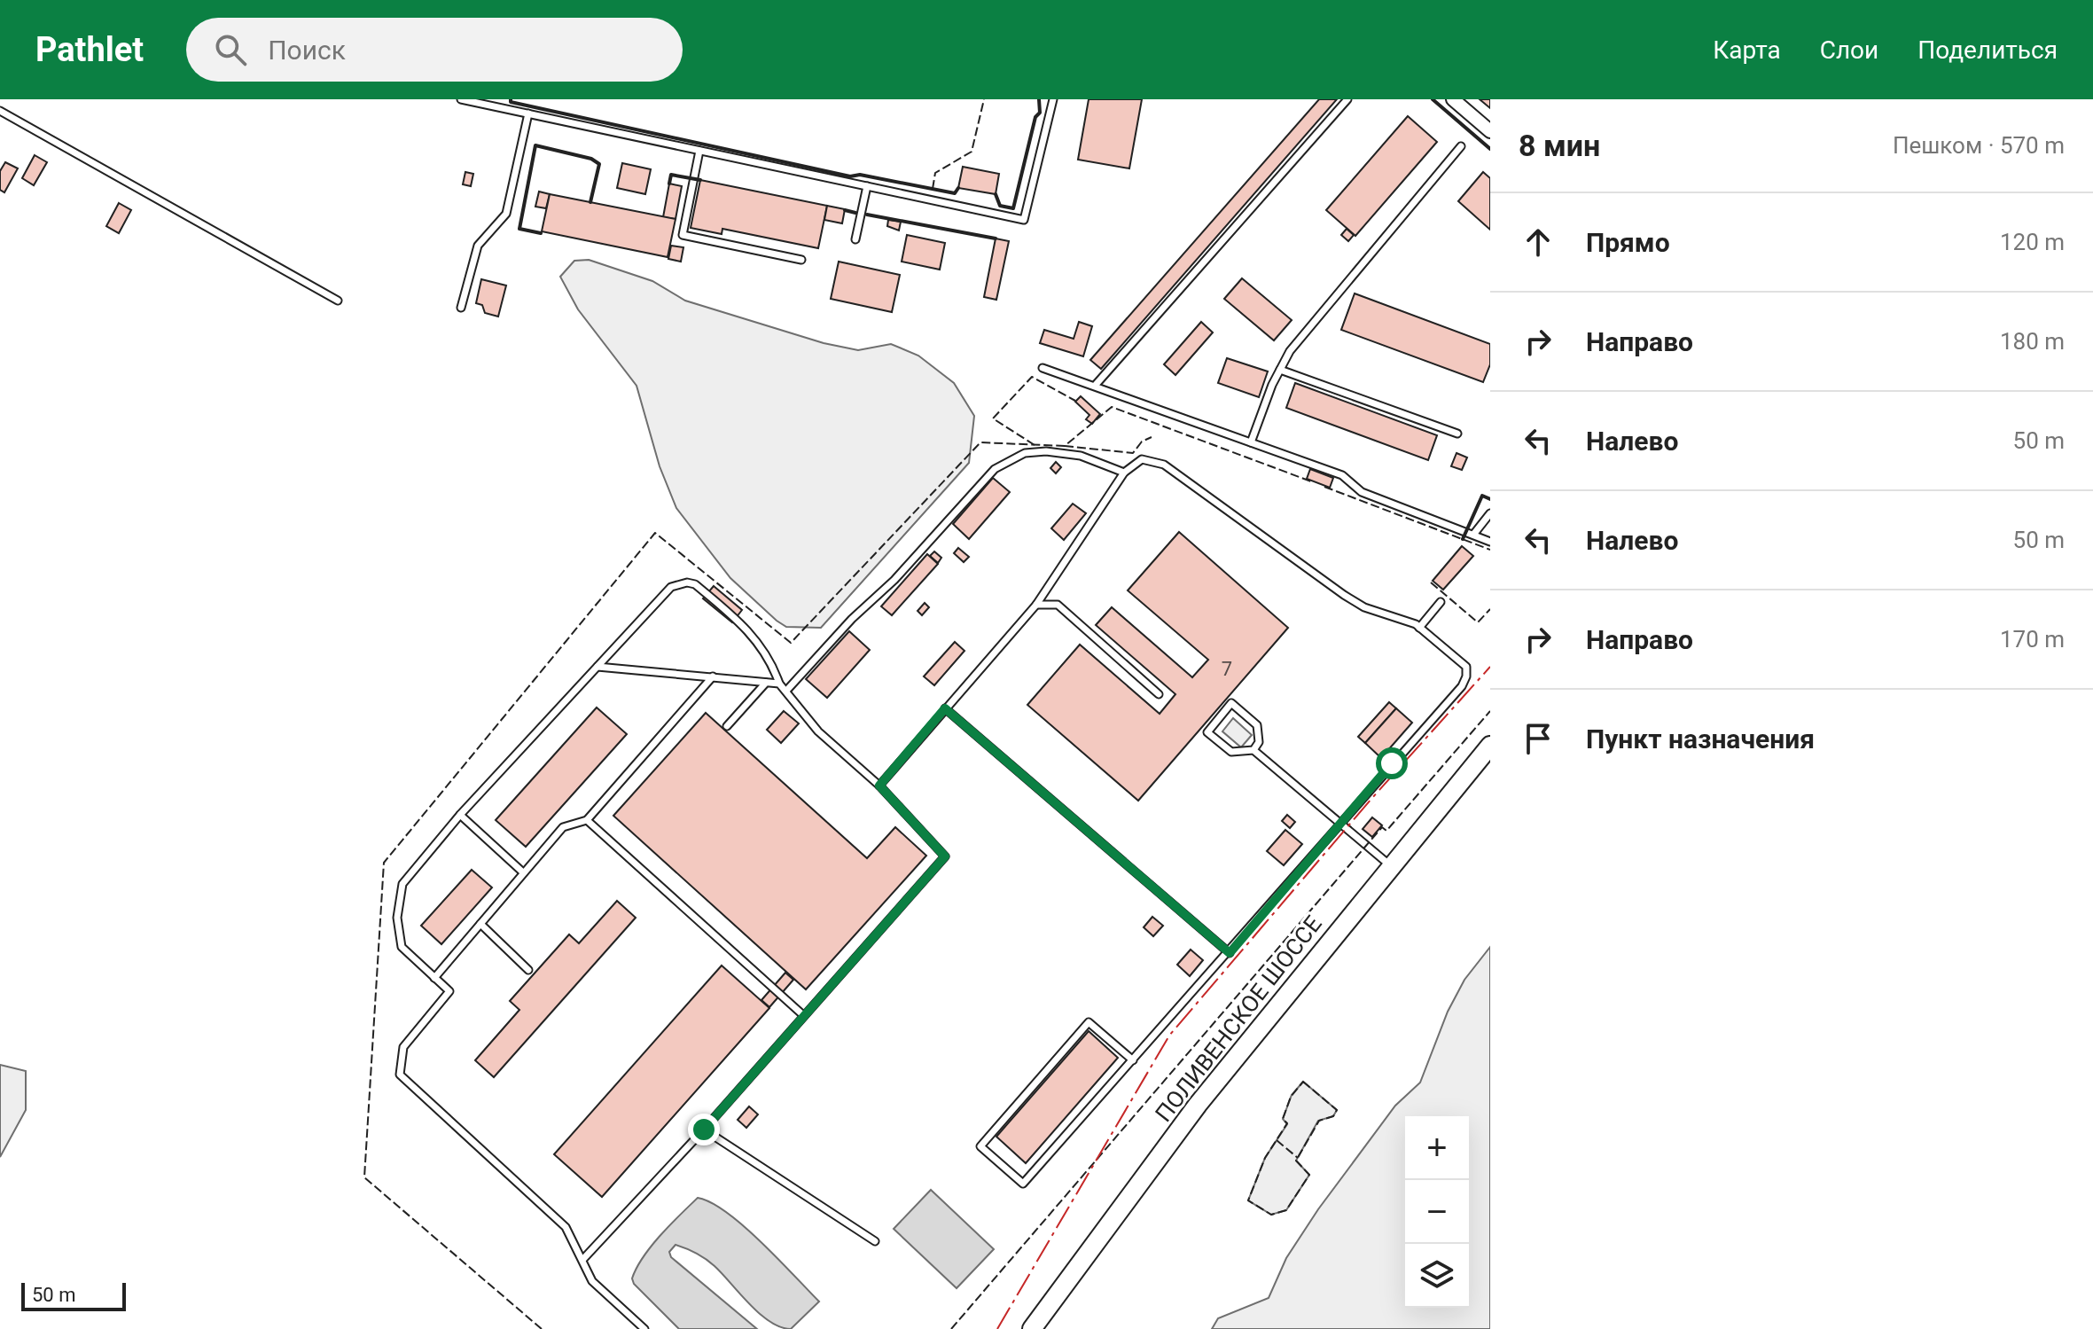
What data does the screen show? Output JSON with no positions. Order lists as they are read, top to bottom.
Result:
{
  "streets": {
    "street": ["ПОЛИВЕНСКОЕ ШОССЕ"]
  },
  "house_numbers": ["7"],
  "scale_bar": "50 m",
  "page": {
    "header": "Pathlet",
    "search": "Поиск",
    "nav": ["Карта", "Слои", "Поделиться"],
    "heading": ["8 мин", "Пешком · 570 m"],
    "list": [
      ["Прямо", "120 m"],
      ["Направо", "180 m"],
      ["Налево", "50 m"],
      ["Налево", "50 m"],
      ["Направо", "170 m"],
      "Пункт назначения"
    ],
    "map_buttons": ["+", "−"],
    "scale": "50 m"
  }
}
